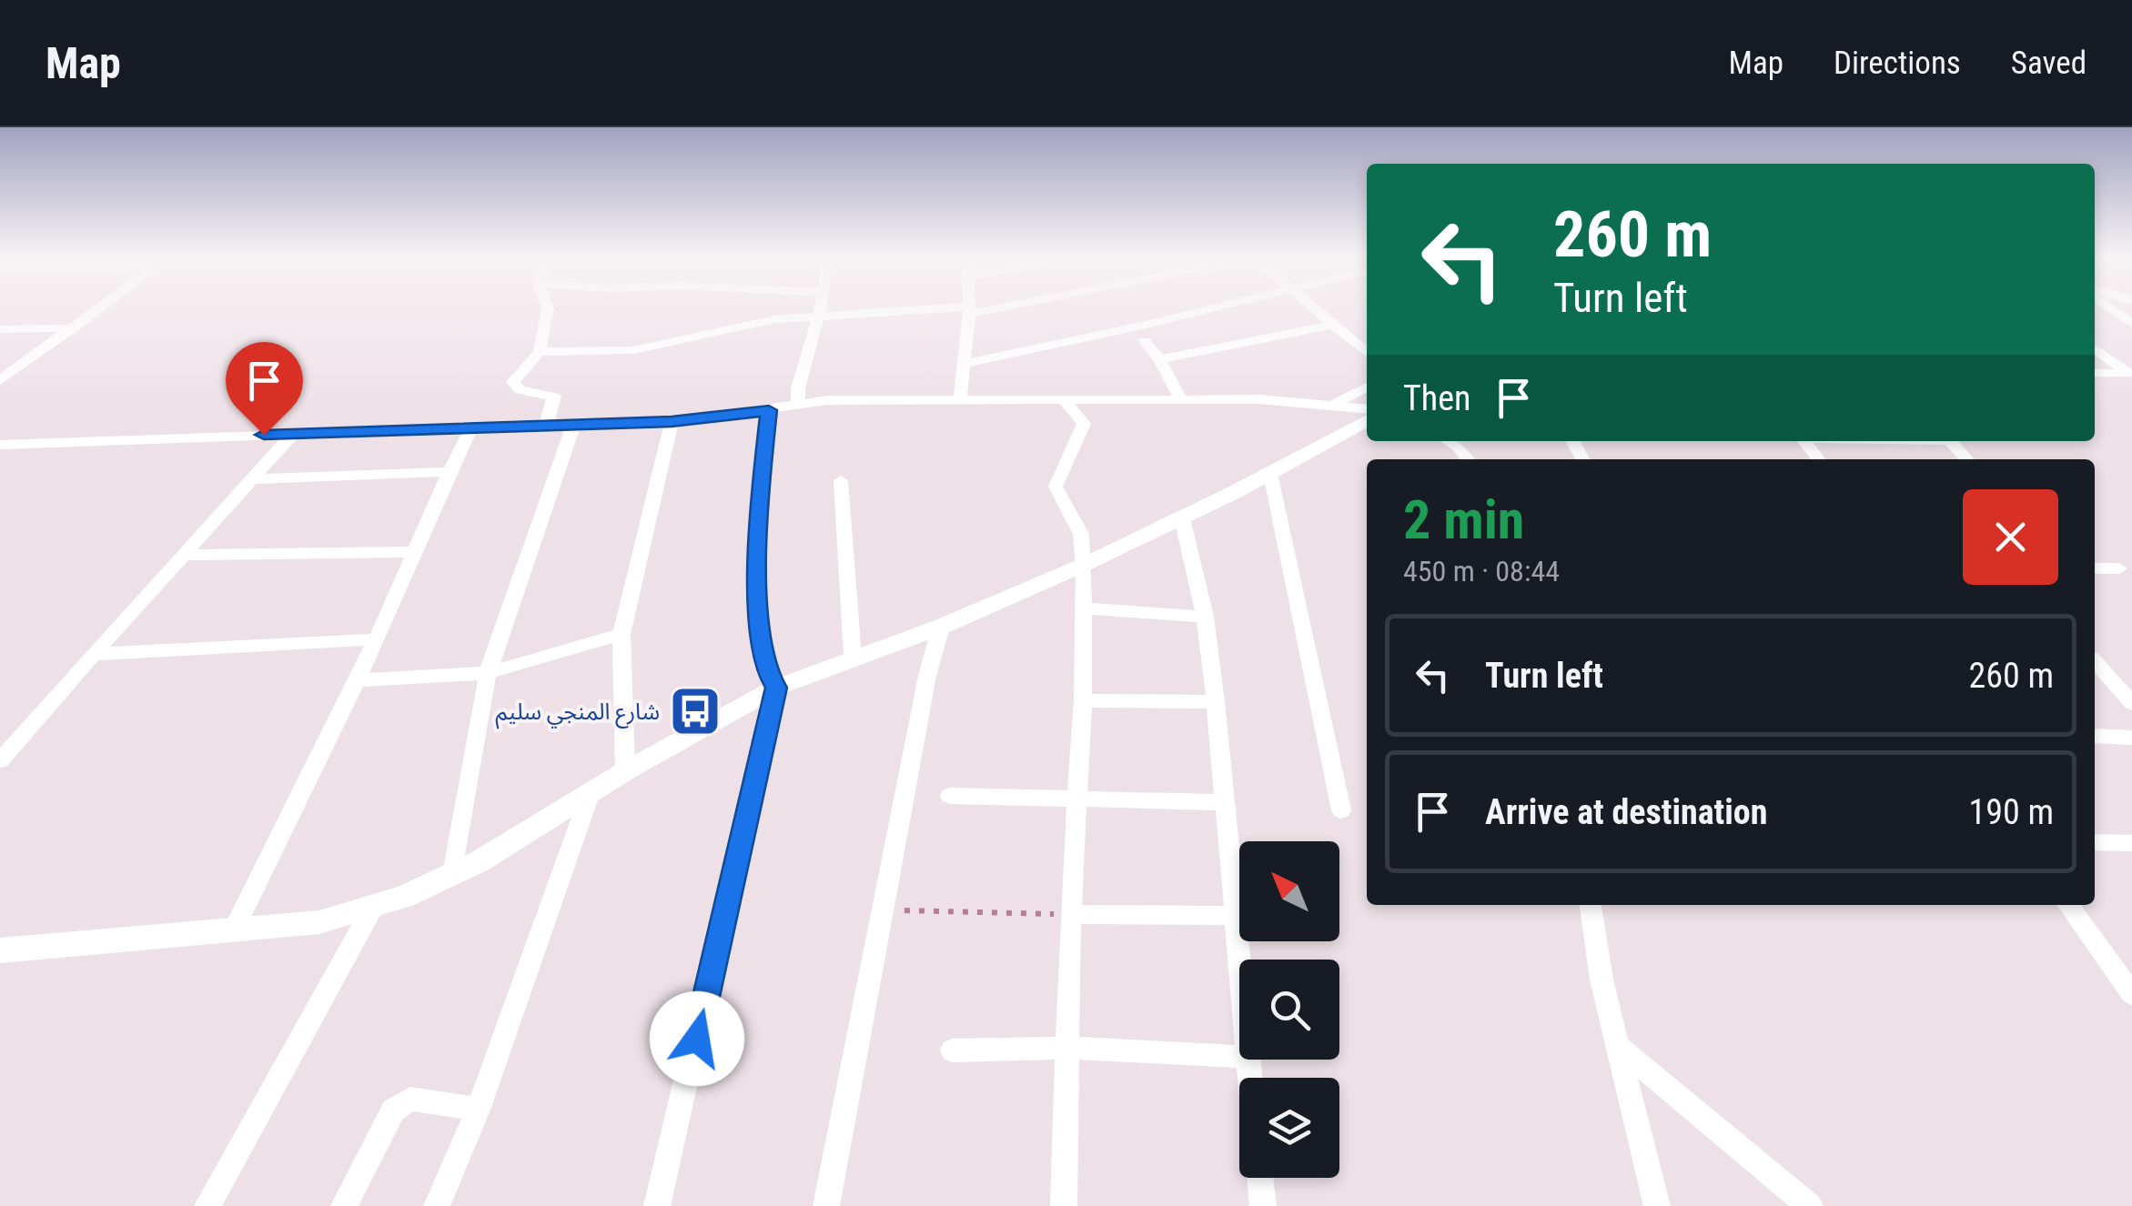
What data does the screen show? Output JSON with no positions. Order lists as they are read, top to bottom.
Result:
{
  "places": {
    "bus stop": ["شارع المنجي سليم"]
  },
  "north": "top left",
  "page": {
    "header": "Map",
    "nav": ["Map", "Directions", "Saved"],
    "turn": ["260 m", "Turn left"],
    "then": "Then",
    "heading": ["2 min", "450 m · 08:44"],
    "list": [
      {
        "name": "Turn left",
        "value": "260 m"
      },
      {
        "name": "Arrive at destination",
        "value": "190 m"
      }
    ]
  }
}
